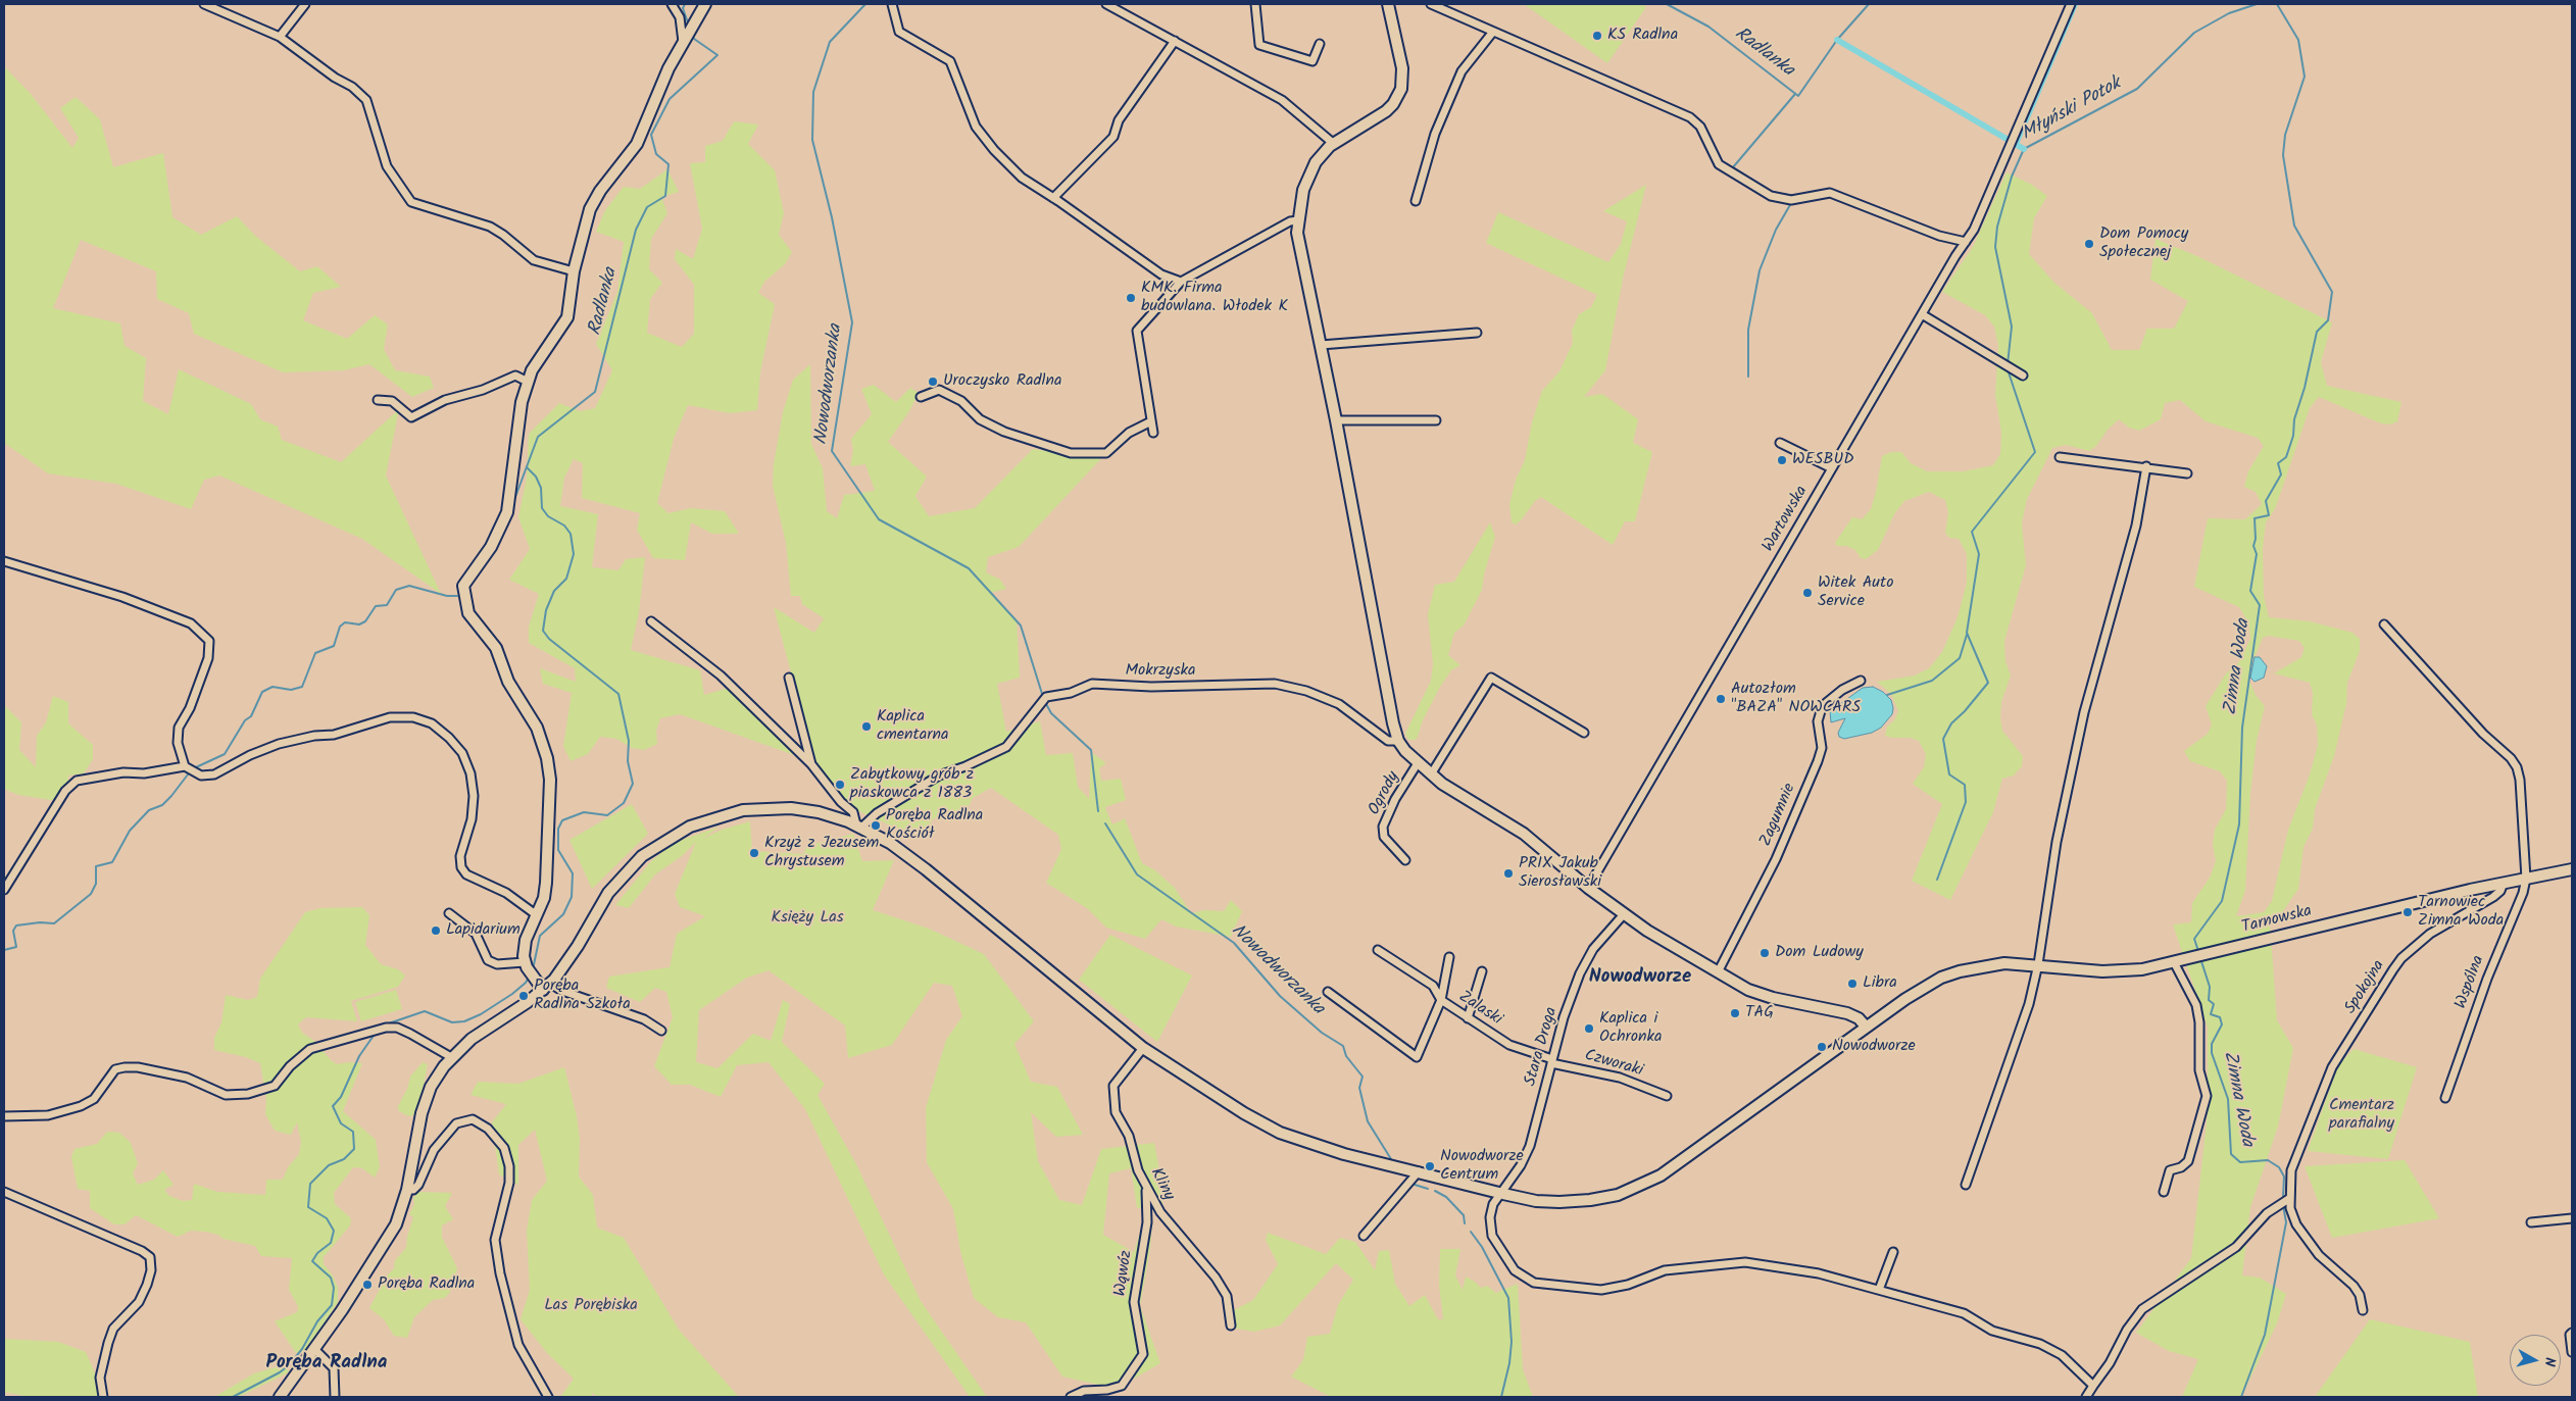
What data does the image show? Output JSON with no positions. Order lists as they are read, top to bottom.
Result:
{
  "streets": {
    "main road": ["Tarnowska"],
    "street": [
      "Wartowska",
      "Mokrzyska",
      "Ogrody",
      "Zagumnie",
      "Wspólna",
      "Spokojna",
      "Zalaski",
      "Stara Droga",
      "Czworaki",
      "Kliny",
      "Wąwóz"
    ]
  },
  "crossings": [
    ["Mokrzyska", "Tarnowska"],
    ["Tarnowska", "Wspólna"],
    ["Tarnowska", "Spokojna"],
    ["Tarnowska", "Stara Droga"],
    ["Tarnowska", "Kliny"],
    ["Zalaski", "Stara Droga"],
    ["Zalaski", "Czworaki"],
    ["Stara Droga", "Czworaki"],
    ["Kliny", "Wąwóz"]
  ],
  "districts": ["Nowodworze", "Poręba Radlna"],
  "water": [
    "Radlanka",
    "Młyński Potok",
    "Nowodworzanka",
    "Zimna Woda"
  ],
  "parks": ["Księży Las", "Cmentarz parafialny", "Las Porębiska"],
  "places": [
    "KS Radlna",
    "Dom Pomocy Społecznej",
    "KMK. Firma budowlana. Włodek K",
    "Uroczysko Radlna",
    "WESBUD",
    "Witek Auto Service",
    "Autozłom \"BAZA\" NOWCARS",
    "Kaplica cmentarna",
    "Zabytkowy grób z piaskowca z 1883",
    "Poręba Radlna Kościół",
    "Krzyż z Jezusem Chrystusem",
    "PRIX Jakub Sierosławski",
    "Tarnowiec Zimna Woda",
    "Lapidarium",
    "Dom Ludowy",
    "Libra",
    "Poręba Radlna Szkoła",
    "TAG",
    "Kaplica i Ochronka",
    "Nowodworze",
    "Nowodworze Centrum",
    "Poręba Radlna"
  ],
  "north": "right"
}
